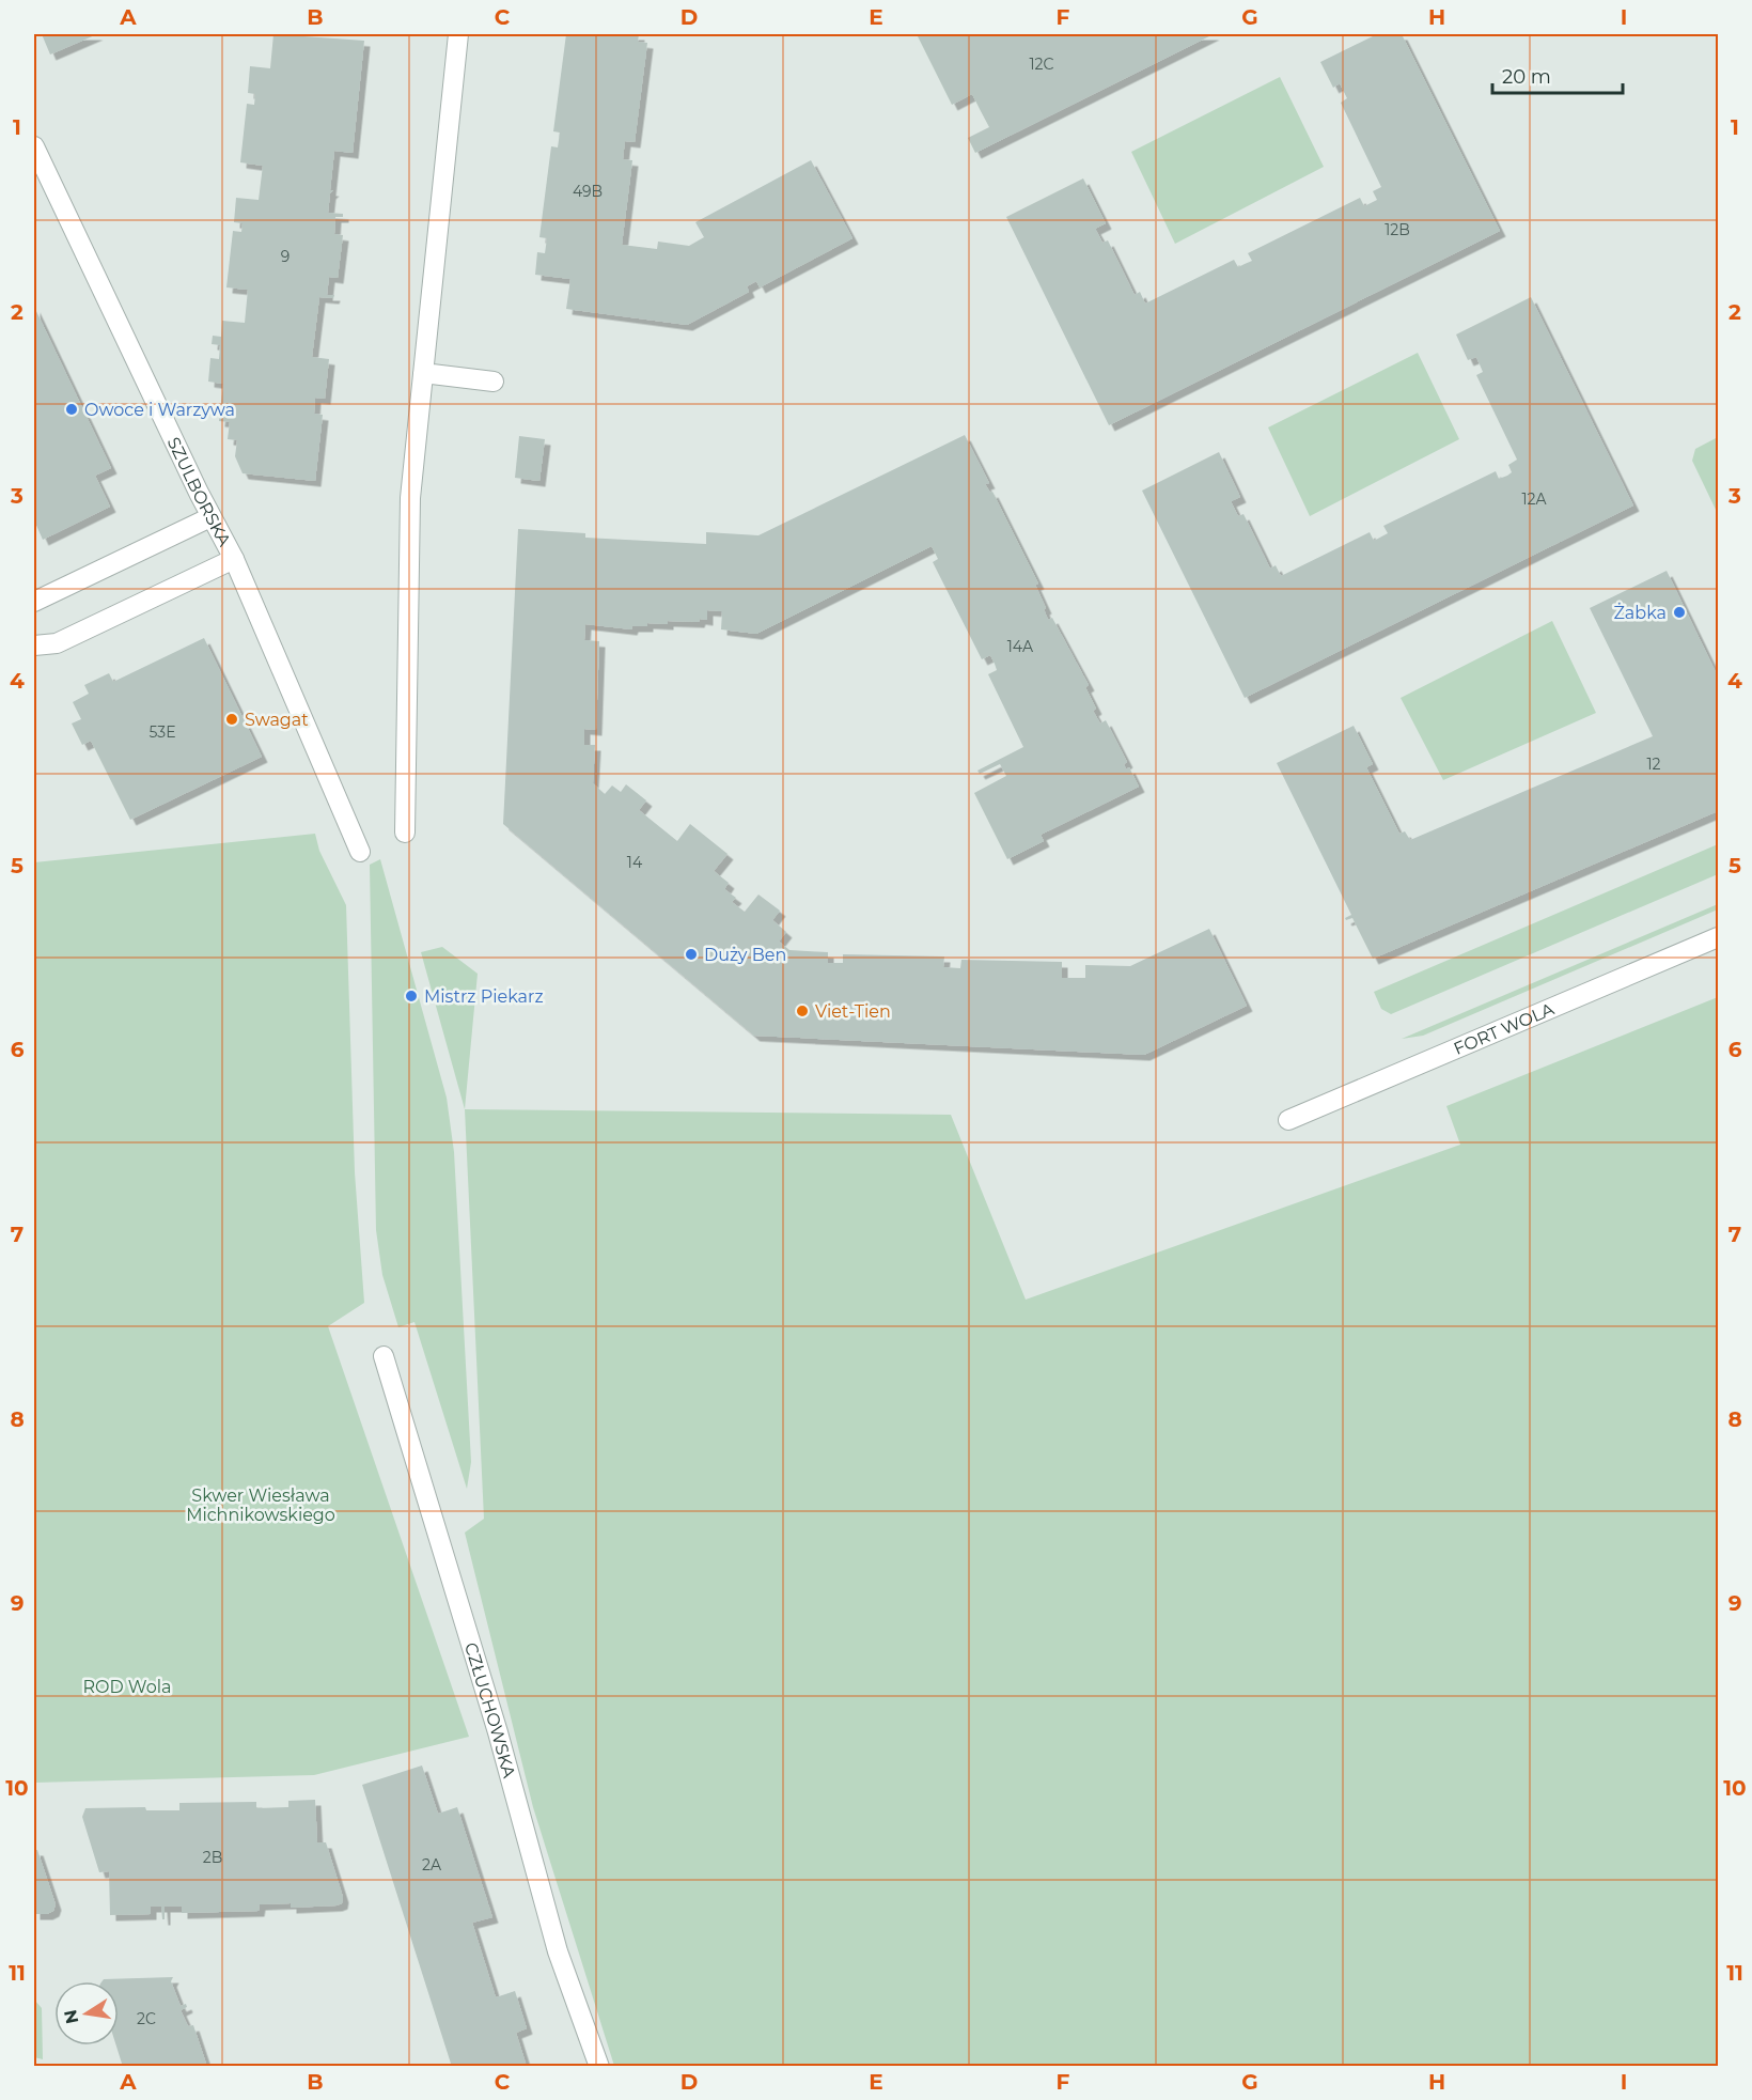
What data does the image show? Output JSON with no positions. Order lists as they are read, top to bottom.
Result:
{
  "streets": {
    "street": ["SZULBORSKA", "FORT WOLA", "CZŁUCHOWSKA"]
  },
  "parks": ["Skwer Wiesława Michnikowskiego", "ROD Wola"],
  "places": [
    "Owoce i Warzywa",
    "Żabka",
    "Swagat",
    "Duży Ben",
    "Mistrz Piekarz",
    "Viet-Tien"
  ],
  "house_numbers": [
    "12C",
    "49B",
    "12B",
    "9",
    "12A",
    "14A",
    "53E",
    "12",
    "14",
    "2B",
    "2A",
    "2C"
  ],
  "scale_bar": "20 m",
  "north": "left",
  "grid": {
    "columns": [
      "A",
      "B",
      "C",
      "D",
      "E",
      "F",
      "G",
      "H",
      "I"
    ],
    "rows": [
      "1",
      "2",
      "3",
      "4",
      "5",
      "6",
      "7",
      "8",
      "9",
      "10",
      "11"
    ]
  }
}
